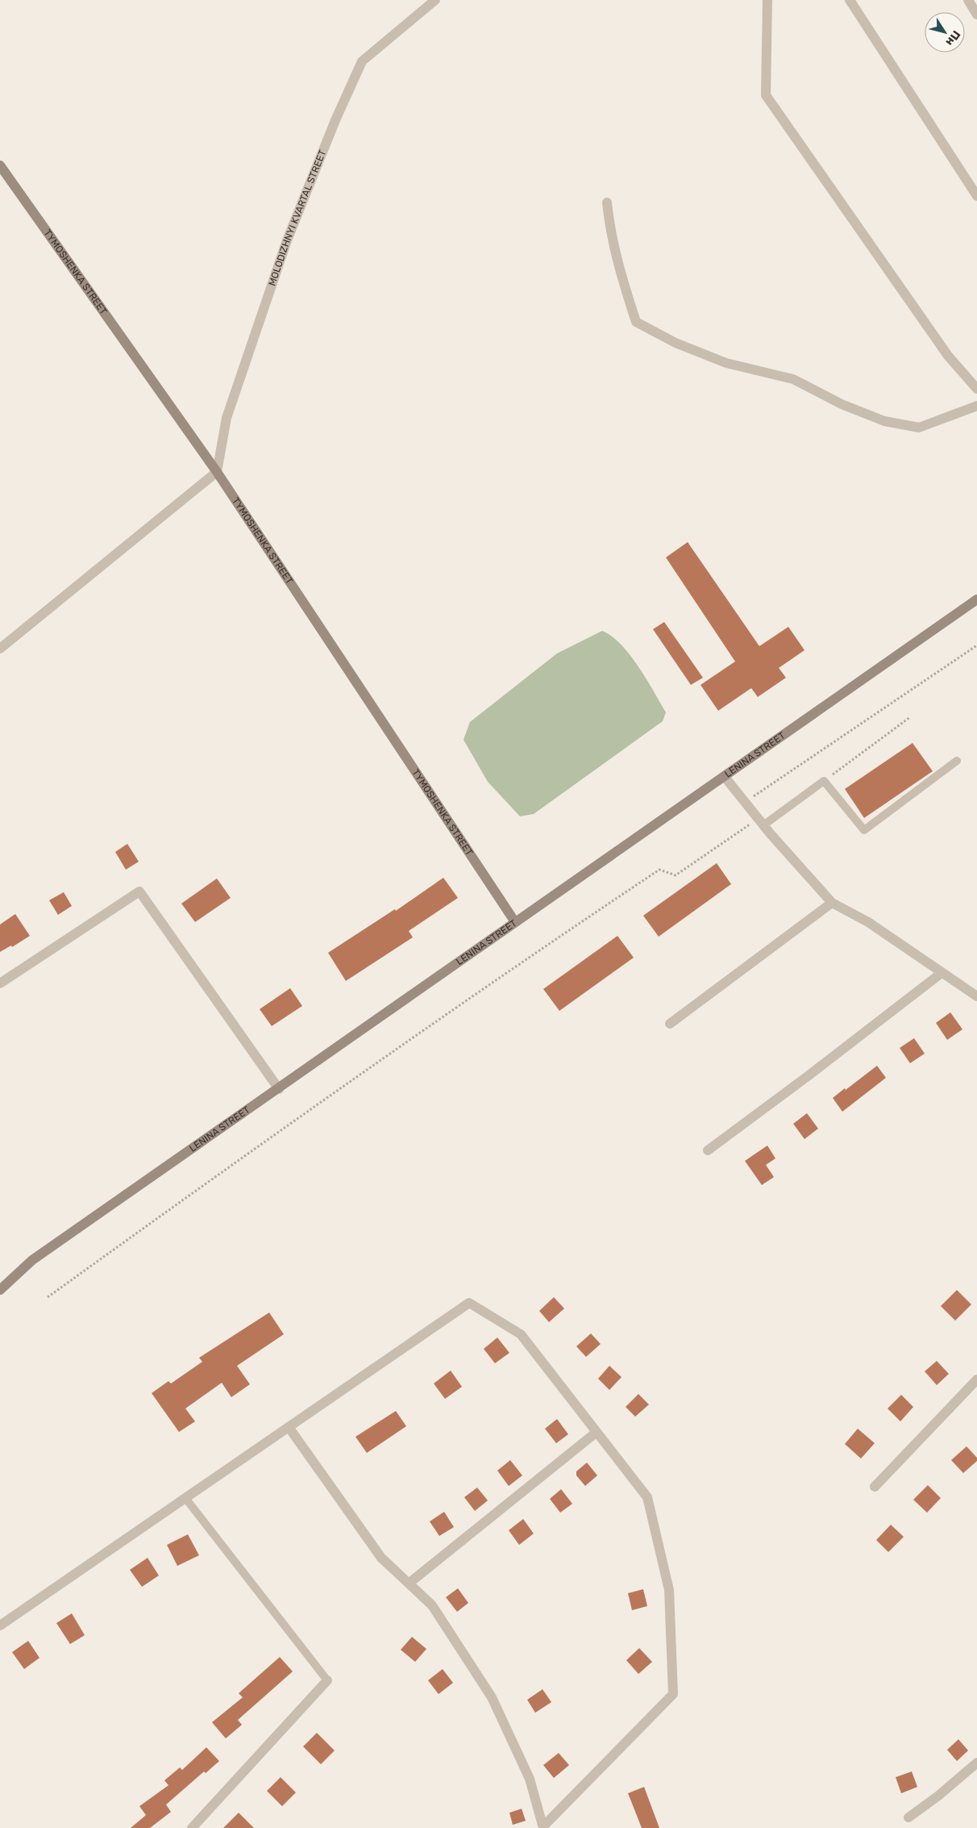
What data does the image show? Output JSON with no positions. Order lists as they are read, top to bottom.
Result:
{
  "streets": {
    "street": ["MOLODIZHNYI KVARTAL STREET", "TYMOSHENKA STREET", "LENINA STREET"]
  },
  "crossings": [
    ["MOLODIZHNYI KVARTAL STREET", "TYMOSHENKA STREET"],
    ["TYMOSHENKA STREET", "LENINA STREET"]
  ],
  "north": "bottom right"
}
